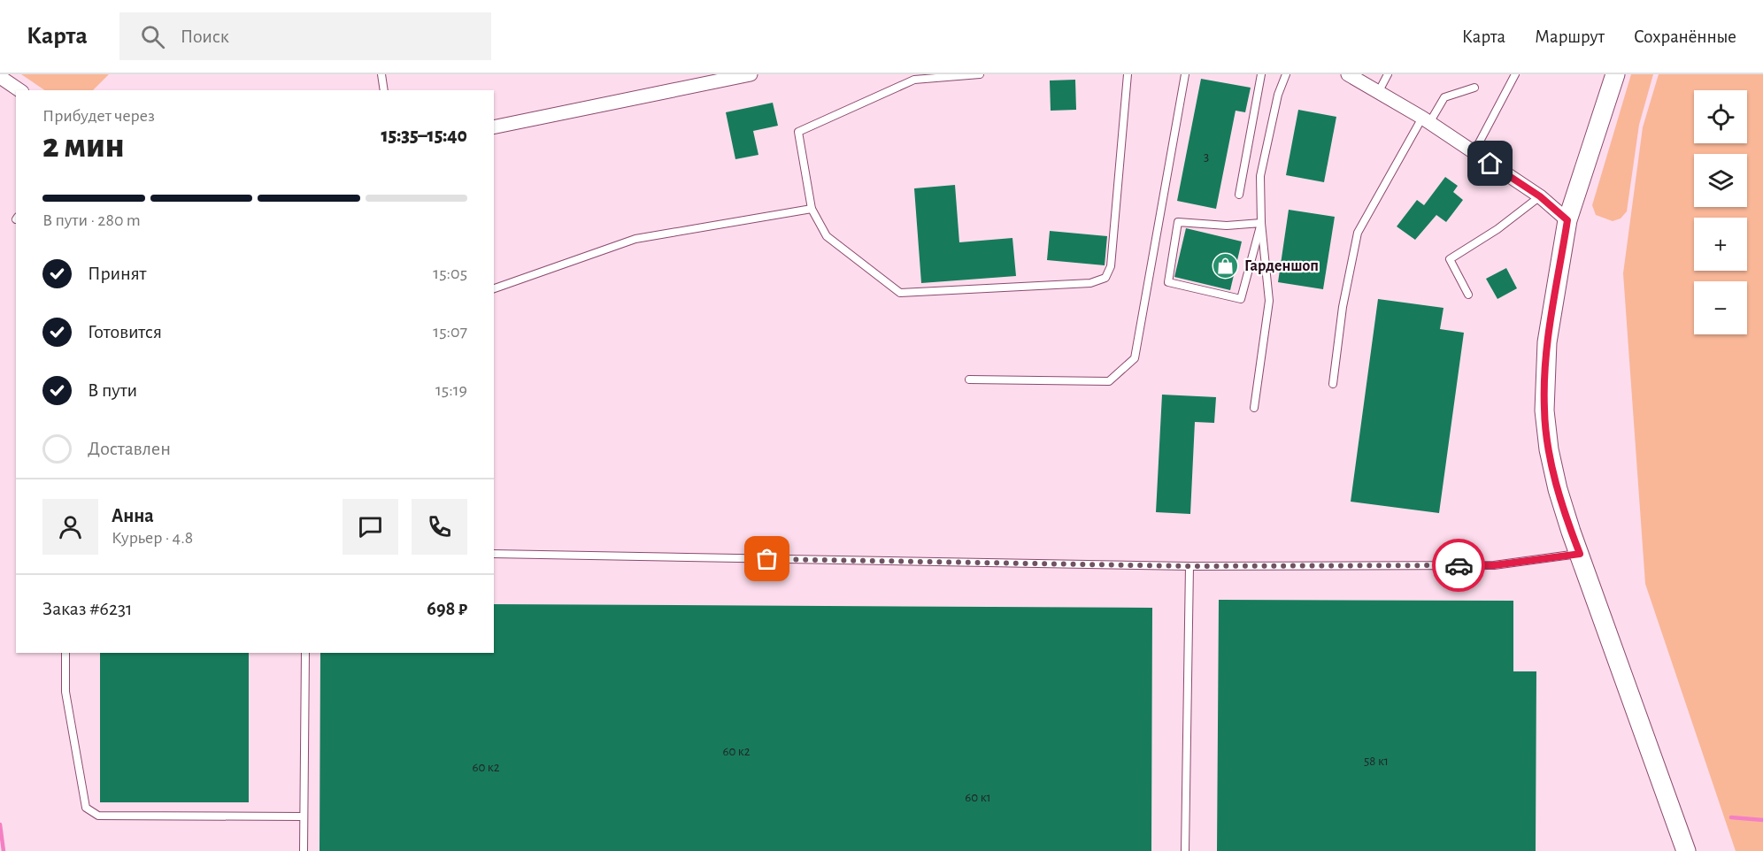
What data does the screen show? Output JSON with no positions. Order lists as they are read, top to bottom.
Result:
{
  "places": {
    "shop": ["Гарденшоп"]
  },
  "house_numbers": [
    "3",
    "60 к2",
    "58 к1",
    "60 к2",
    "60 к1"
  ],
  "page": {
    "header": "Карта",
    "search": "Поиск",
    "nav": ["Карта", "Маршрут", "Сохранённые"],
    "map_buttons": ["+", "−"],
    "heading": ["2 мин", "Прибудет через", "15:35–15:40"],
    "panel": [
      "Анна",
      "Курьер · 4.8",
      "Заказ #6231",
      "698 ₽"
    ],
    "bar": "В пути · 280 m",
    "list": [
      ["Принят", "15:05"],
      ["Готовится", "15:07"],
      ["В пути", "15:19"],
      "Доставлен"
    ]
  }
}
